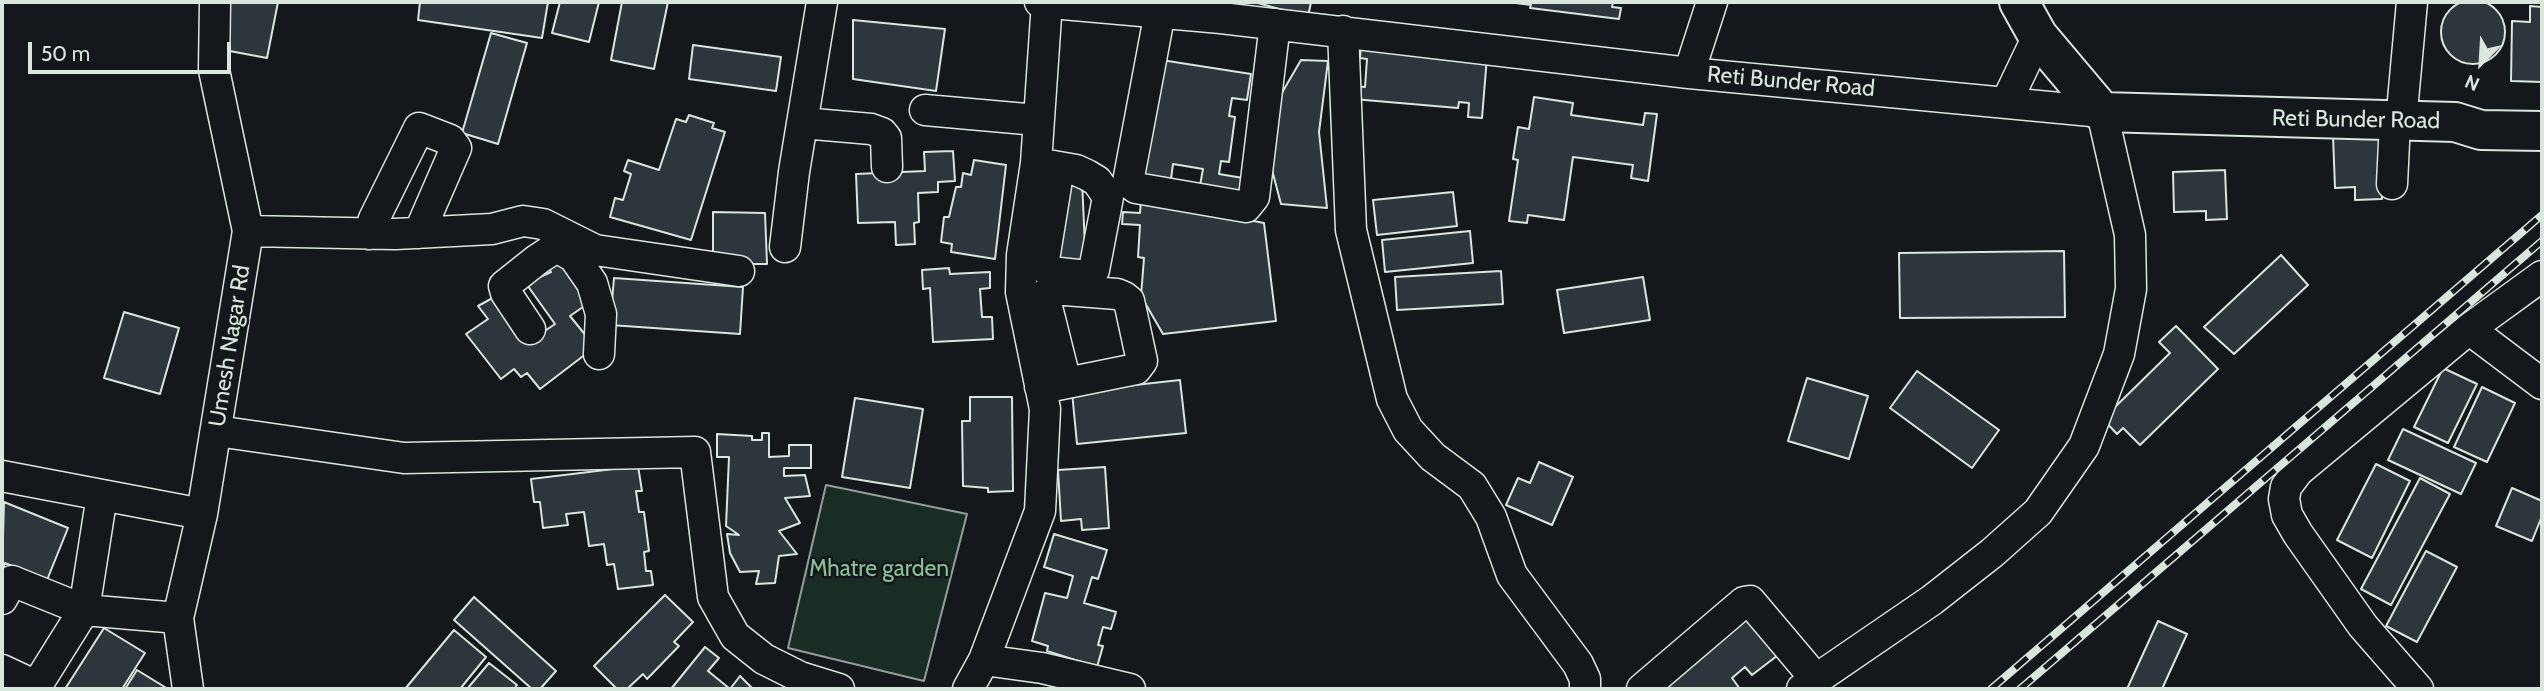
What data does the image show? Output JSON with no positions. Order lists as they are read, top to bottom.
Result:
{
  "streets": {
    "main road": ["Reti Bunder Road"],
    "street": ["Umesh Nagar Rd"]
  },
  "parks": ["Mhatre garden"],
  "scale_bar": "50 m",
  "north": "bottom left"
}
